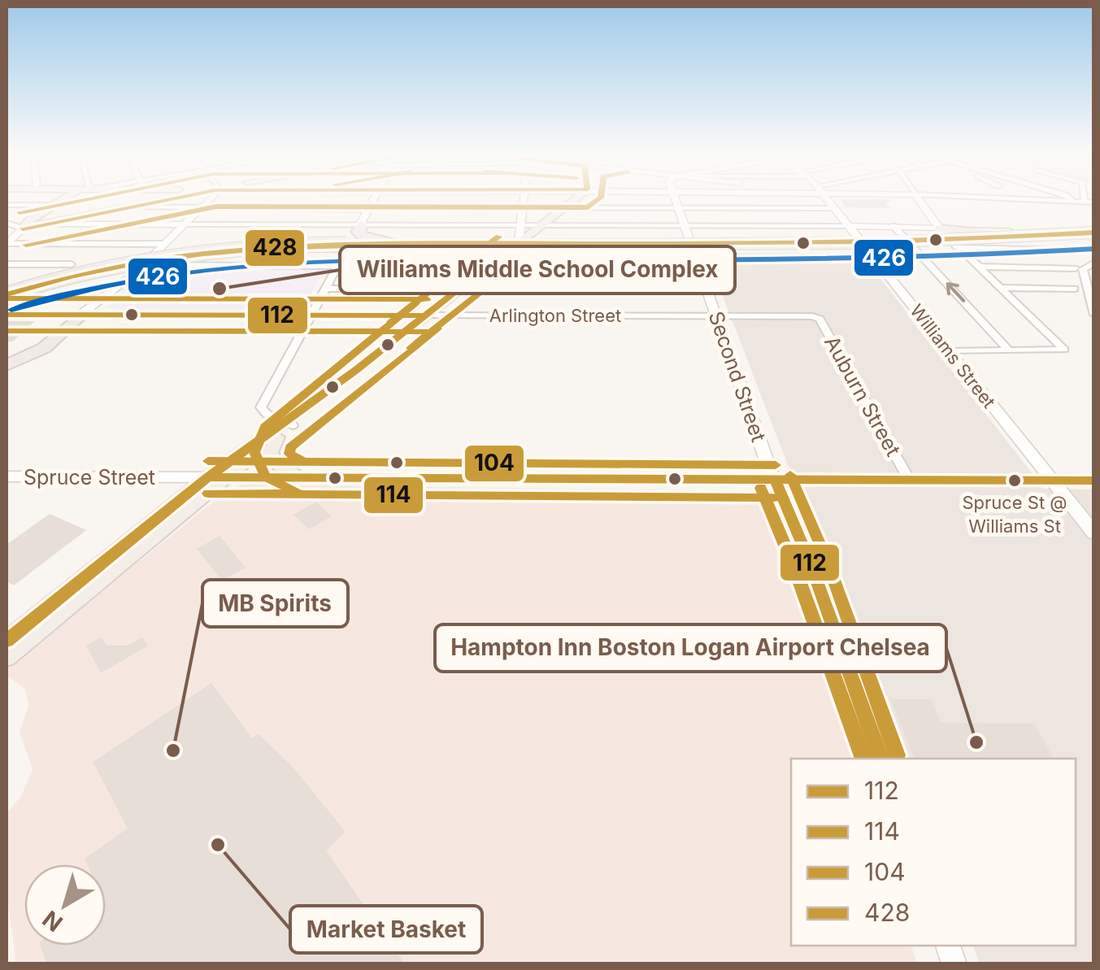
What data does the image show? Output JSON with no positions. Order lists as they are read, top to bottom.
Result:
{
  "streets": {
    "street": [
      "Arlington Street",
      "Williams Street",
      "Second Street",
      "Auburn Street",
      "Spruce Street"
    ]
  },
  "crossings": [
    ["Arlington Street", "Second Street"],
    ["Arlington Street", "Auburn Street"],
    ["Williams Street", "Spruce Street"],
    ["Second Street", "Spruce Street"],
    ["Auburn Street", "Spruce Street"]
  ],
  "places": [
    "Williams Middle School Complex",
    "Spruce St @ Williams St",
    "Hampton Inn Boston Logan Airport Chelsea",
    "MB Spirits",
    "Market Basket"
  ],
  "lines": [
    "transit line 112",
    "transit line 114",
    "transit line 104",
    "transit line 428",
    "transit line 426"
  ],
  "legend": [
    "112",
    "114",
    "104",
    "428"
  ],
  "north": "bottom left"
}
